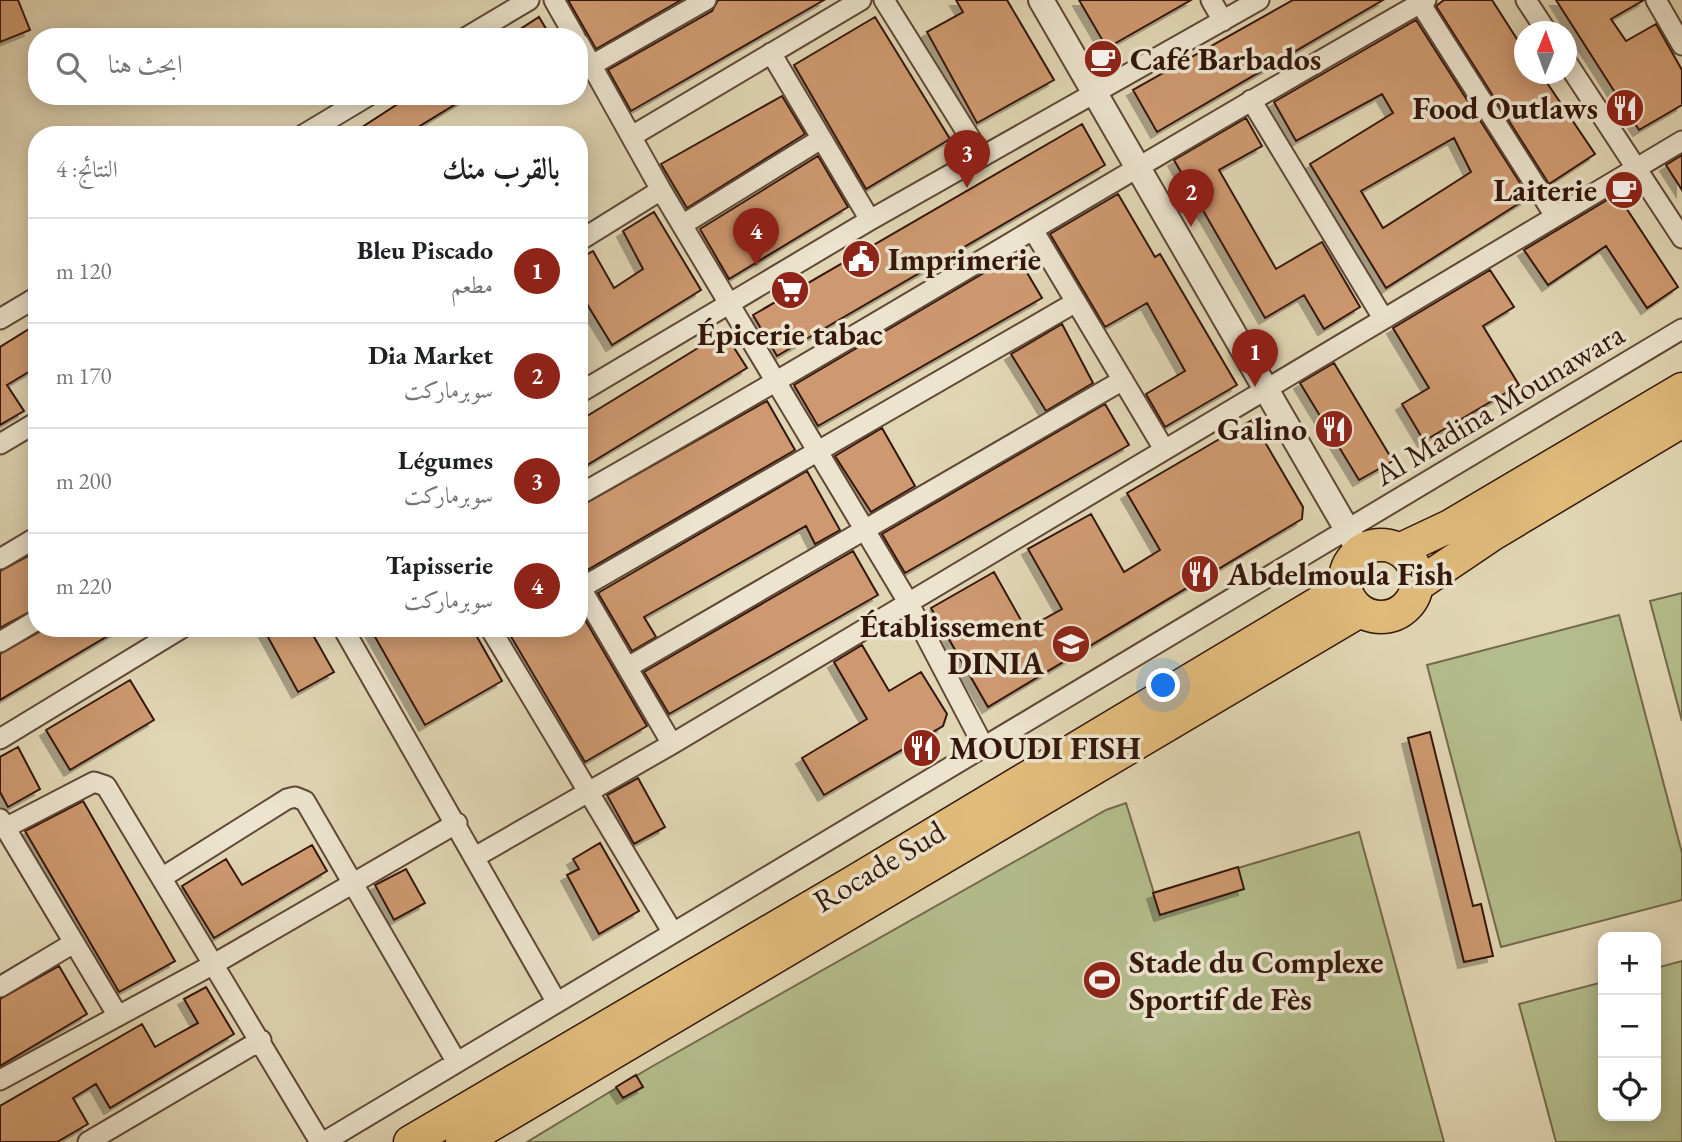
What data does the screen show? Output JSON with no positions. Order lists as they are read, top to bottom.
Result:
{
  "streets": {
    "highway": ["Rocade Sud"],
    "street": ["Al Madina Mounawara"]
  },
  "crossings": [
    ["Al Madina Mounawara", "Rocade Sud"]
  ],
  "places": {
    "cafe": ["Café Barbados", "Laiterie"],
    "restaurant": [
      "Food Outlaws",
      "Galino",
      "Abdelmoula Fish",
      "MOUDI FISH"
    ],
    "public building": ["Imprimerie"],
    "supermarket": ["Épicerie tabac"],
    "school or university": ["Établissement DINIA"],
    "sports": ["Stade du Complexe Sportif de Fès"]
  },
  "north": "top",
  "page": {
    "search": "ابحث هنا",
    "heading": ["بالقرب منك", "النتائج: 4"],
    "pins": [
      "3",
      "2",
      "4",
      "1"
    ],
    "list": [
      {
        "mark": "1",
        "name": "Bleu Piscado",
        "note": "مطعم",
        "value": "120 m"
      },
      {
        "mark": "2",
        "name": "Dia Market",
        "note": "سوبرماركت",
        "value": "170 m"
      },
      {
        "mark": "3",
        "name": "Légumes",
        "note": "سوبرماركت",
        "value": "200 m"
      },
      {
        "mark": "4",
        "name": "Tapisserie",
        "note": "سوبرماركت",
        "value": "220 m"
      }
    ],
    "map_buttons": ["+", "−"]
  }
}
